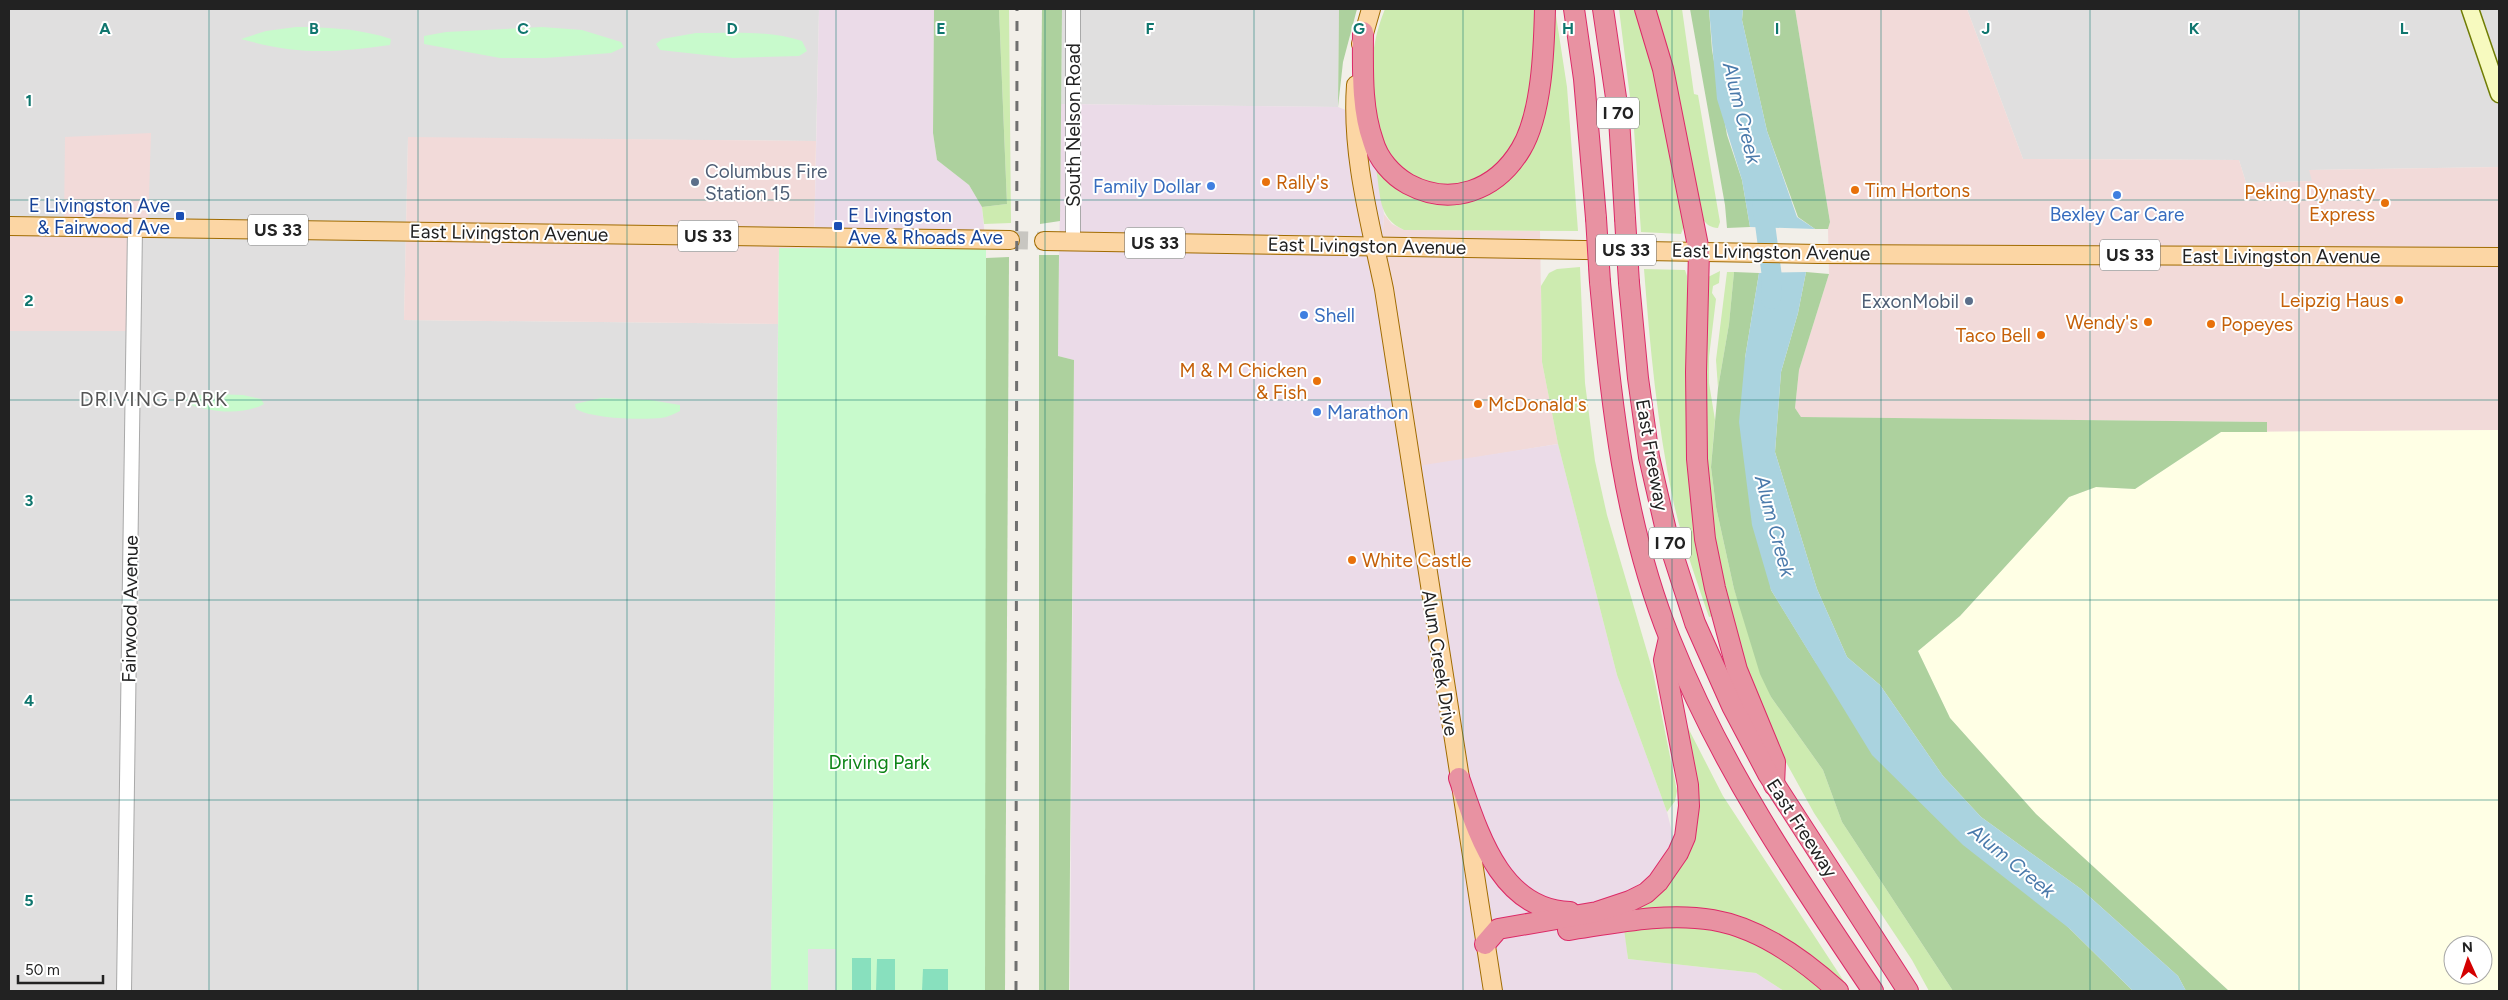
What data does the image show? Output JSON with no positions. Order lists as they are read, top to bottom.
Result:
{
  "streets": {
    "highway": ["I 70", "East Freeway"],
    "main road": ["US 33", "East Livingston Avenue", "Alum Creek Drive"],
    "street": ["South Nelson Road", "Fairwood Avenue"]
  },
  "crossings": [
    ["South Nelson Road", "East Livingston Avenue"],
    ["East Livingston Avenue", "Fairwood Avenue"],
    ["East Livingston Avenue", "Alum Creek Drive"]
  ],
  "districts": ["DRIVING PARK"],
  "water": ["Alum Creek"],
  "parks": ["Driving Park"],
  "places": {
    "other": [
      "Columbus Fire Station 15",
      "Rally's",
      "Family Dollar",
      "Tim Hortons",
      "Bexley Car Care",
      "Peking Dynasty Express",
      "Leipzig Haus",
      "ExxonMobil",
      "Shell",
      "Wendy's",
      "Popeyes",
      "Taco Bell",
      "M & M Chicken & Fish",
      "McDonald's",
      "Marathon",
      "White Castle"
    ],
    "transit": ["E Livingston Ave & Fairwood Ave", "E Livingston Ave & Rhoads Ave"]
  },
  "scale_bar": "50 m",
  "north": "top",
  "grid": {
    "columns": [
      "A",
      "B",
      "C",
      "D",
      "E",
      "F",
      "G",
      "H",
      "I",
      "J",
      "K",
      "L"
    ],
    "rows": [
      "1",
      "2",
      "3",
      "4",
      "5"
    ]
  }
}
